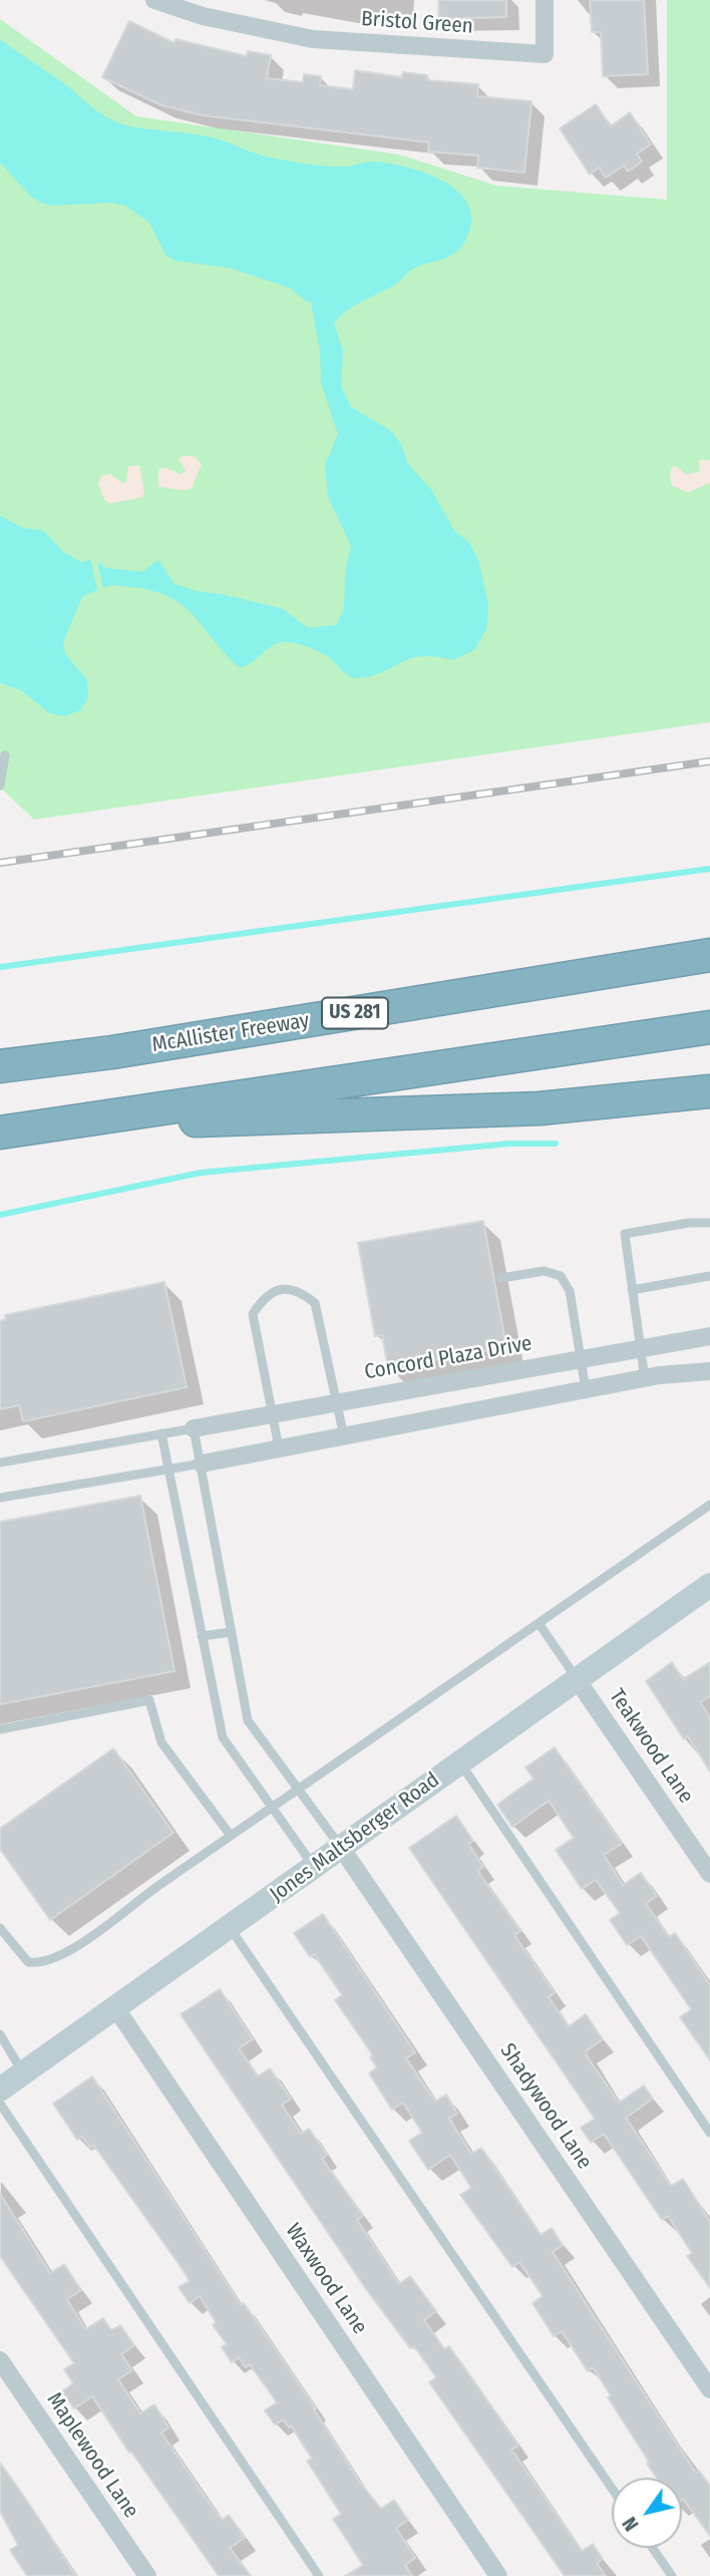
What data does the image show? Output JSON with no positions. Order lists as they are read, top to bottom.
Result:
{
  "streets": {
    "highway": ["US 281", "McAllister Freeway"],
    "main road": ["Jones Maltsberger Road"],
    "street": [
      "Bristol Green",
      "Concord Plaza Drive",
      "Teakwood Lane",
      "Shadywood Lane",
      "Waxwood Lane",
      "Maplewood Lane"
    ]
  },
  "crossings": [
    ["Teakwood Lane", "Jones Maltsberger Road"],
    ["Jones Maltsberger Road", "Shadywood Lane"],
    ["Jones Maltsberger Road", "Waxwood Lane"]
  ],
  "north": "bottom left"
}
